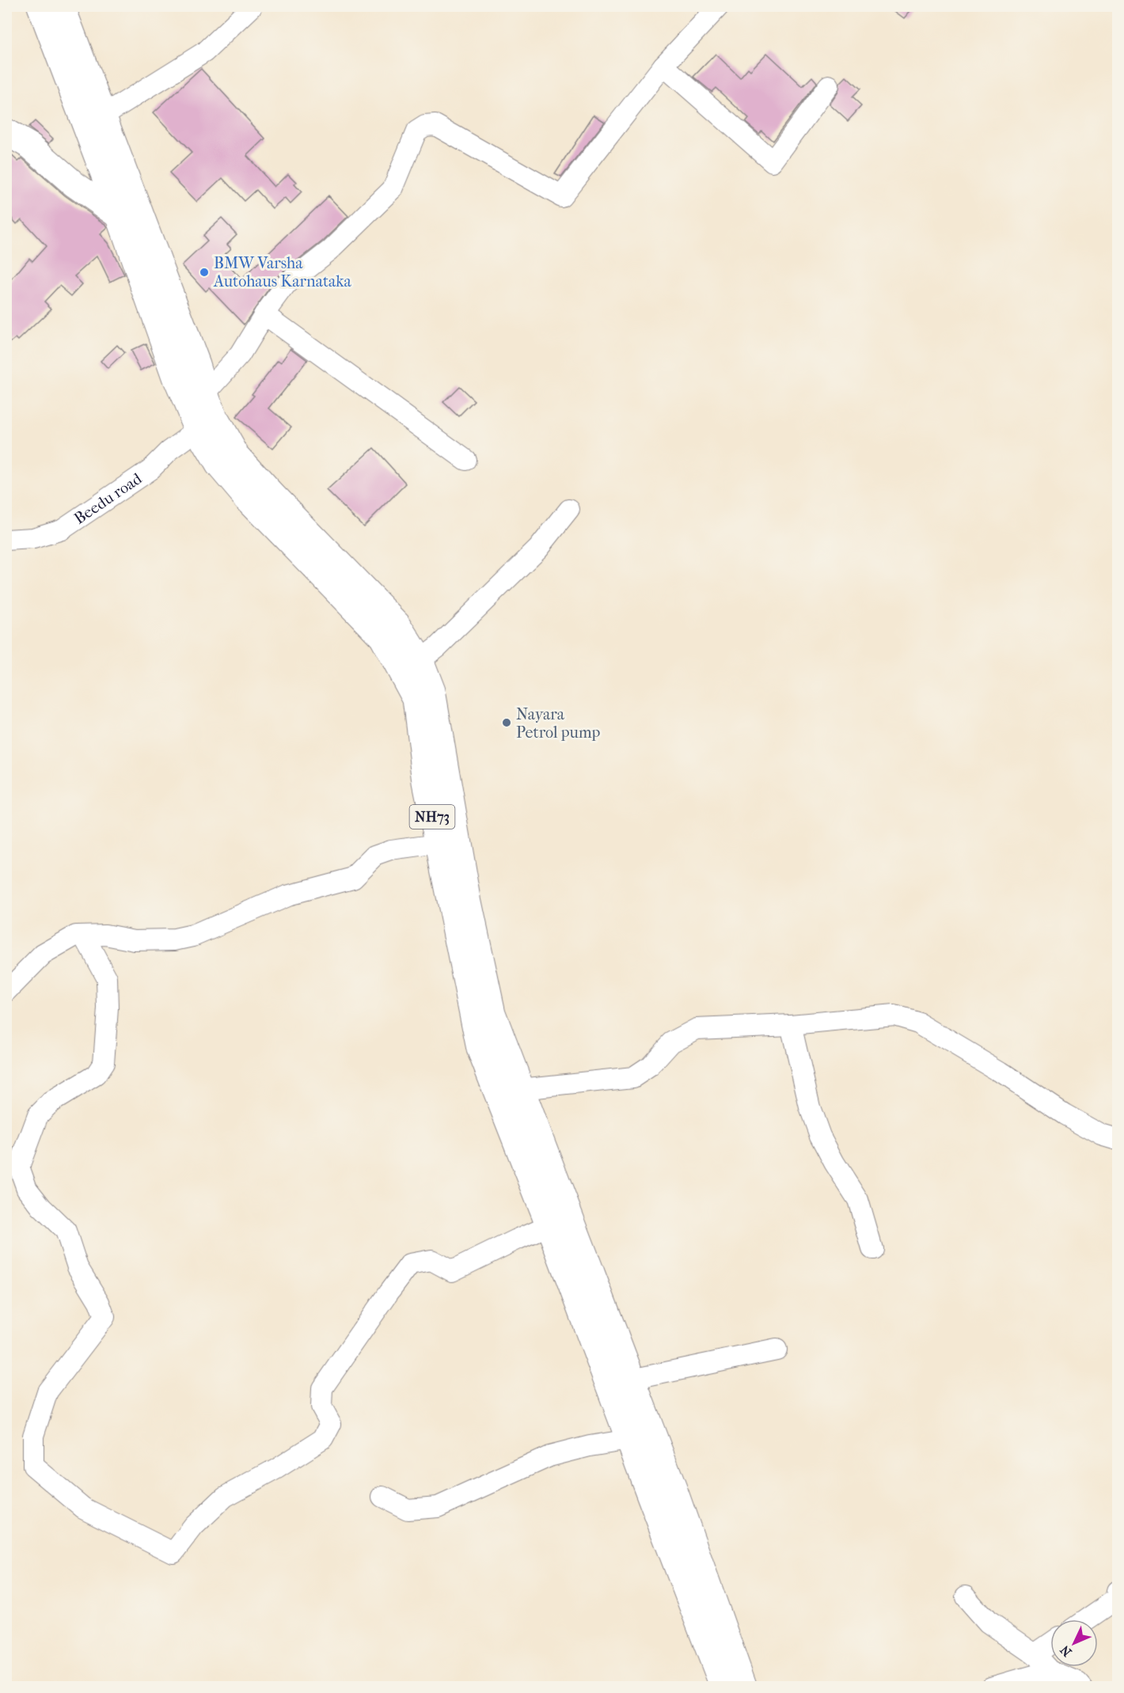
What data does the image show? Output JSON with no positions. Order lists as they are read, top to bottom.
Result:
{
  "streets": {
    "main road": ["NH73"],
    "street": ["Beedu road"]
  },
  "crossings": [
    ["Beedu road", "NH73"]
  ],
  "places": ["BMW Varsha Autohaus Karnataka", "Nayara Petrol pump"],
  "north": "bottom left"
}
